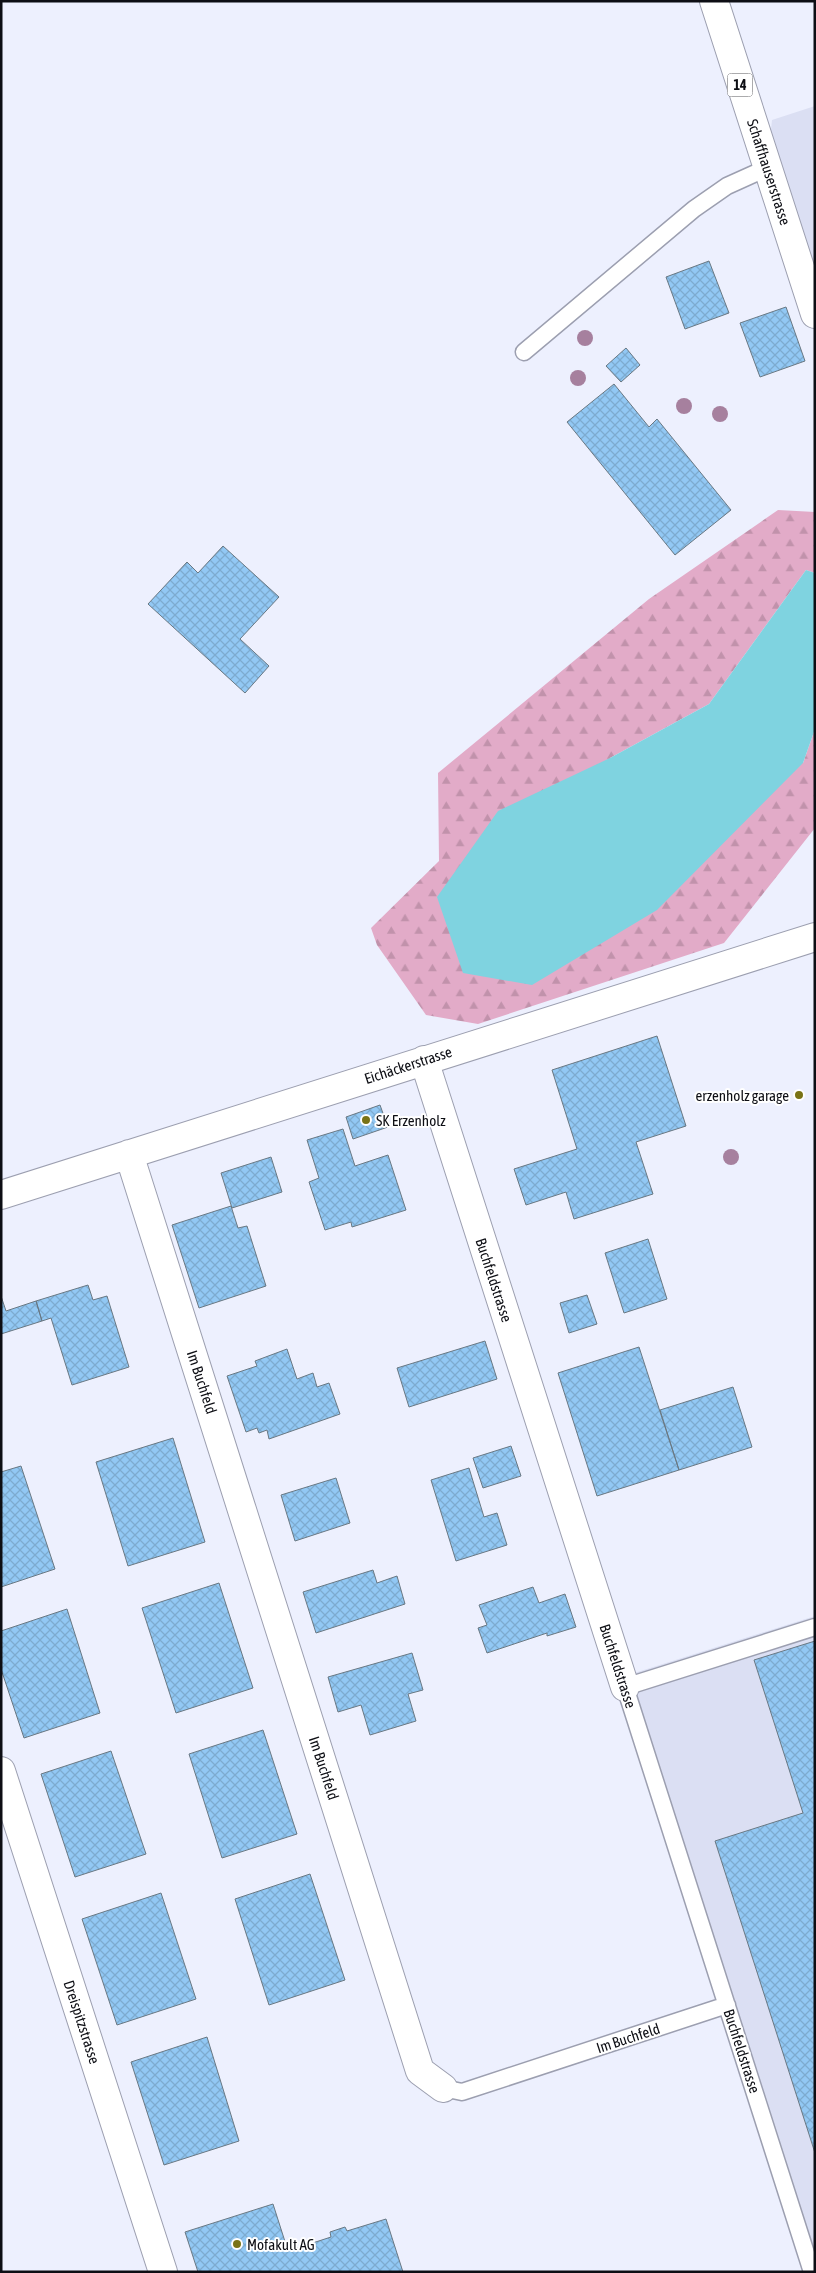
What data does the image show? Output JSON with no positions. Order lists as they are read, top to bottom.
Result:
{
  "streets": {
    "street": [
      "14",
      "Schaffhauserstrasse",
      "Eichäckerstrasse",
      "Buchfeldstrasse",
      "Im Buchfeld",
      "Dreispitzstrasse"
    ]
  },
  "crossings": [
    ["Eichäckerstrasse", "Buchfeldstrasse"],
    ["Eichäckerstrasse", "Im Buchfeld"],
    ["Buchfeldstrasse", "Im Buchfeld"]
  ],
  "places": ["erzenholz garage", "SK Erzenholz", "Mofakult AG"]
}
